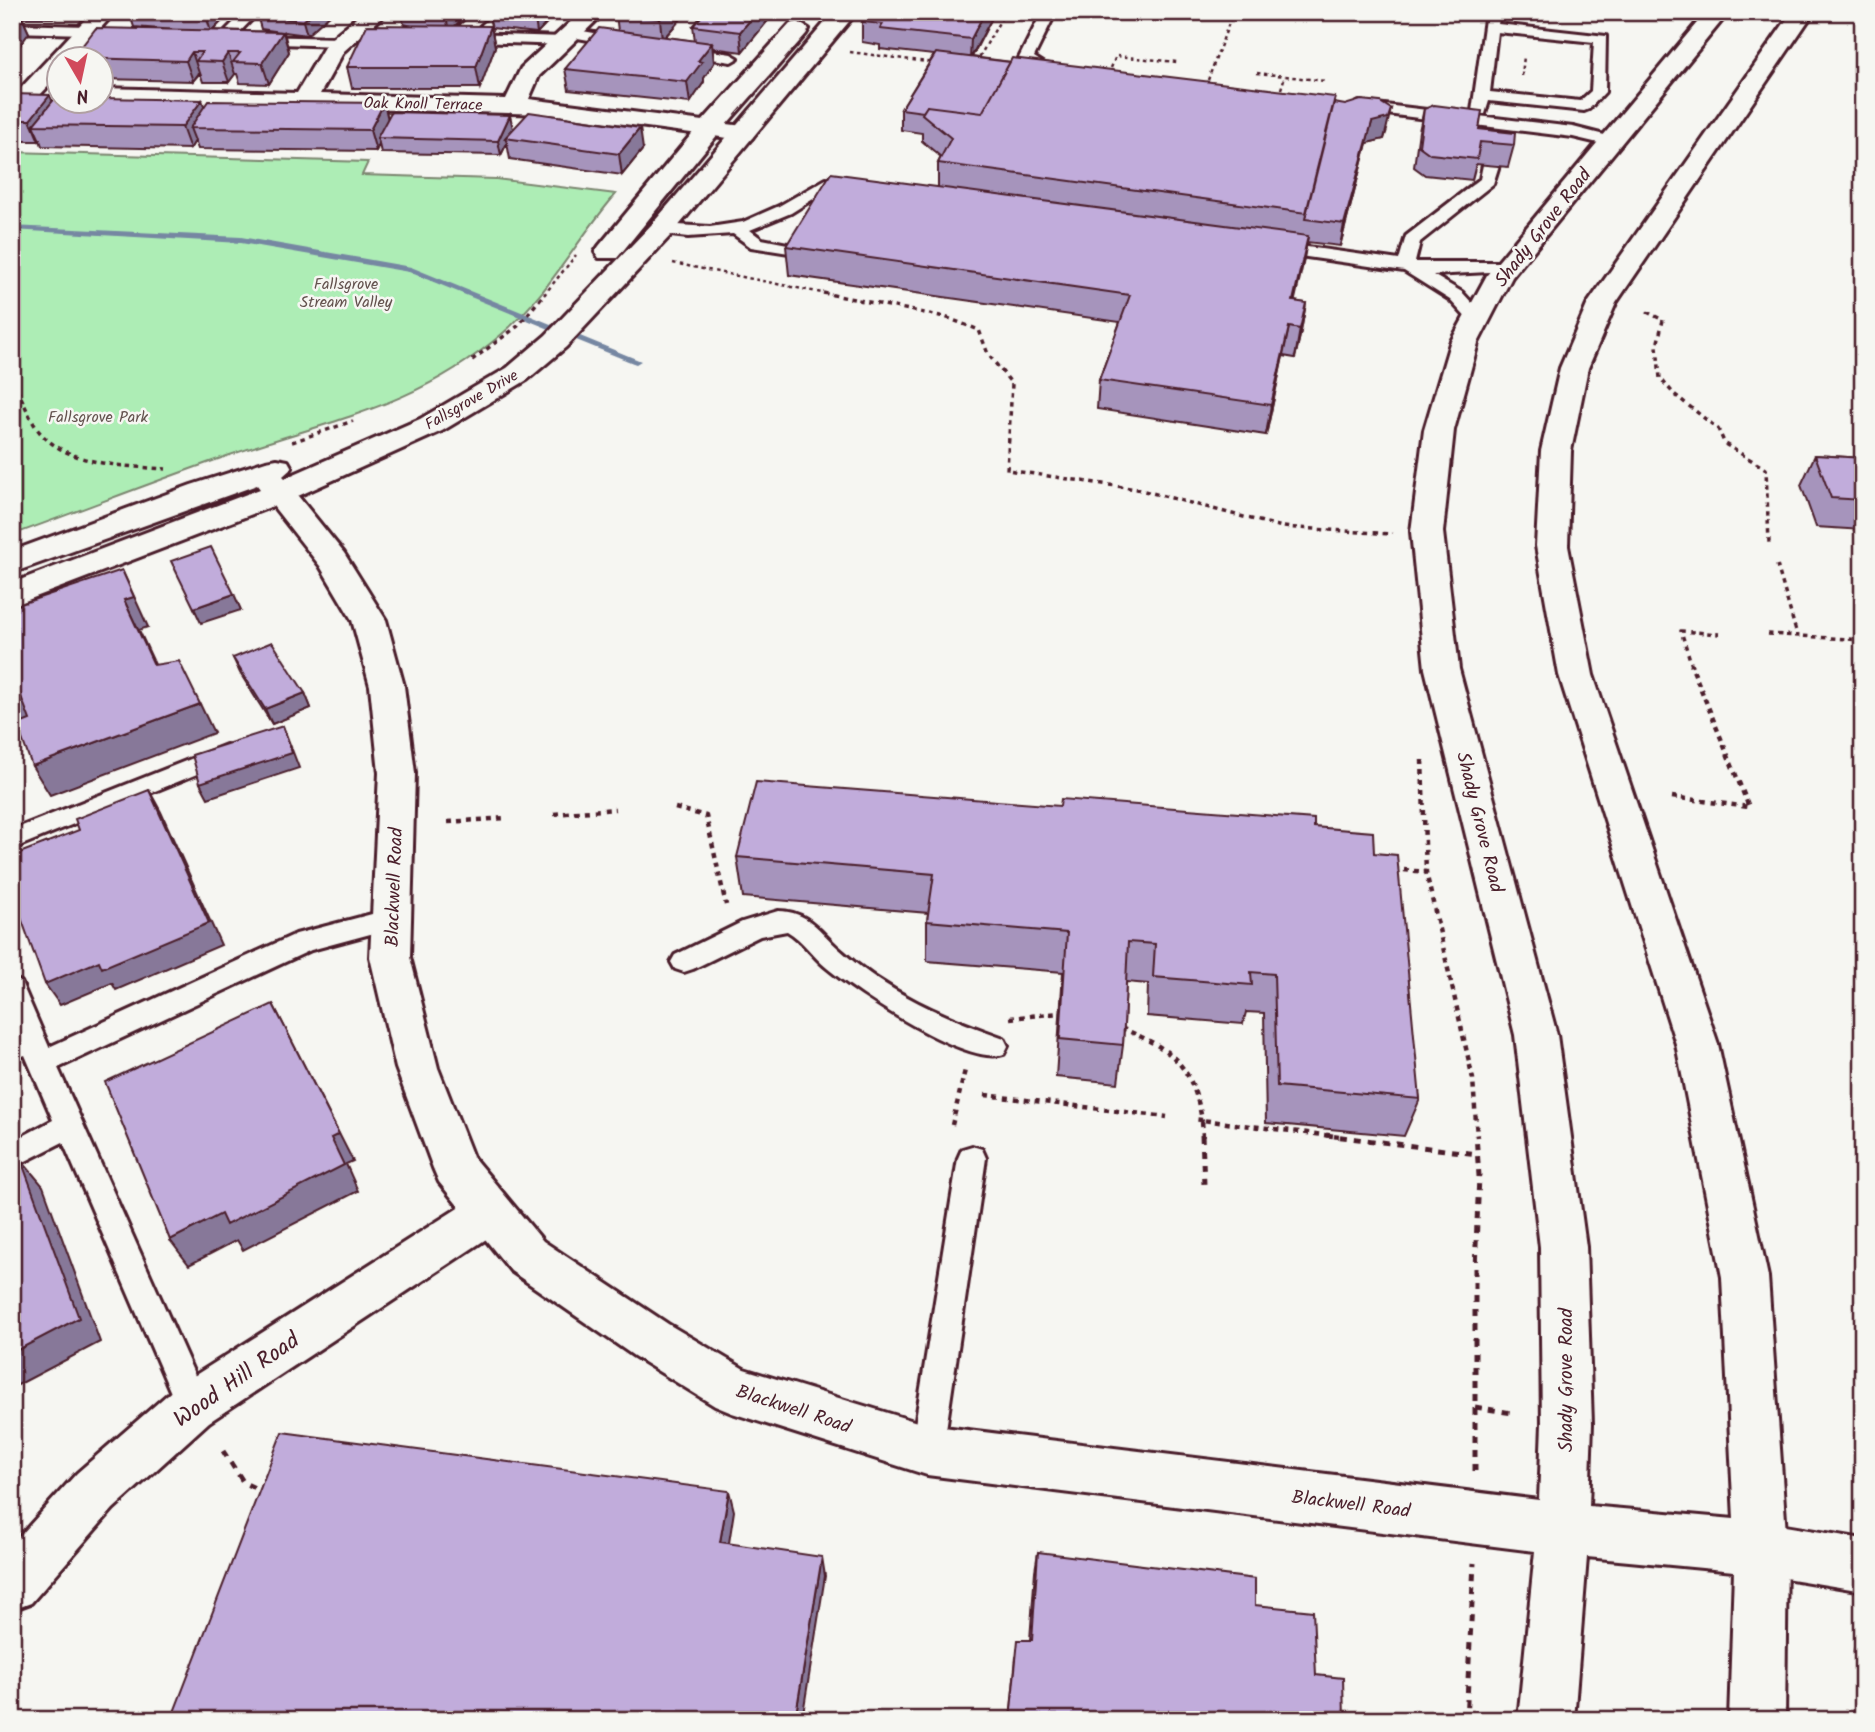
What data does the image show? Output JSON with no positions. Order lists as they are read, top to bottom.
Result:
{
  "streets": {
    "street": [
      "Oak Knoll Terrace",
      "Shady Grove Road",
      "Fallsgrove Drive",
      "Blackwell Road",
      "Wood Hill Road"
    ]
  },
  "crossings": [
    ["Oak Knoll Terrace", "Fallsgrove Drive"],
    ["Shady Grove Road", "Blackwell Road"],
    ["Fallsgrove Drive", "Blackwell Road"],
    ["Blackwell Road", "Wood Hill Road"]
  ],
  "parks": ["Fallsgrove Stream Valley", "Fallsgrove Park"],
  "north": "bottom"
}
